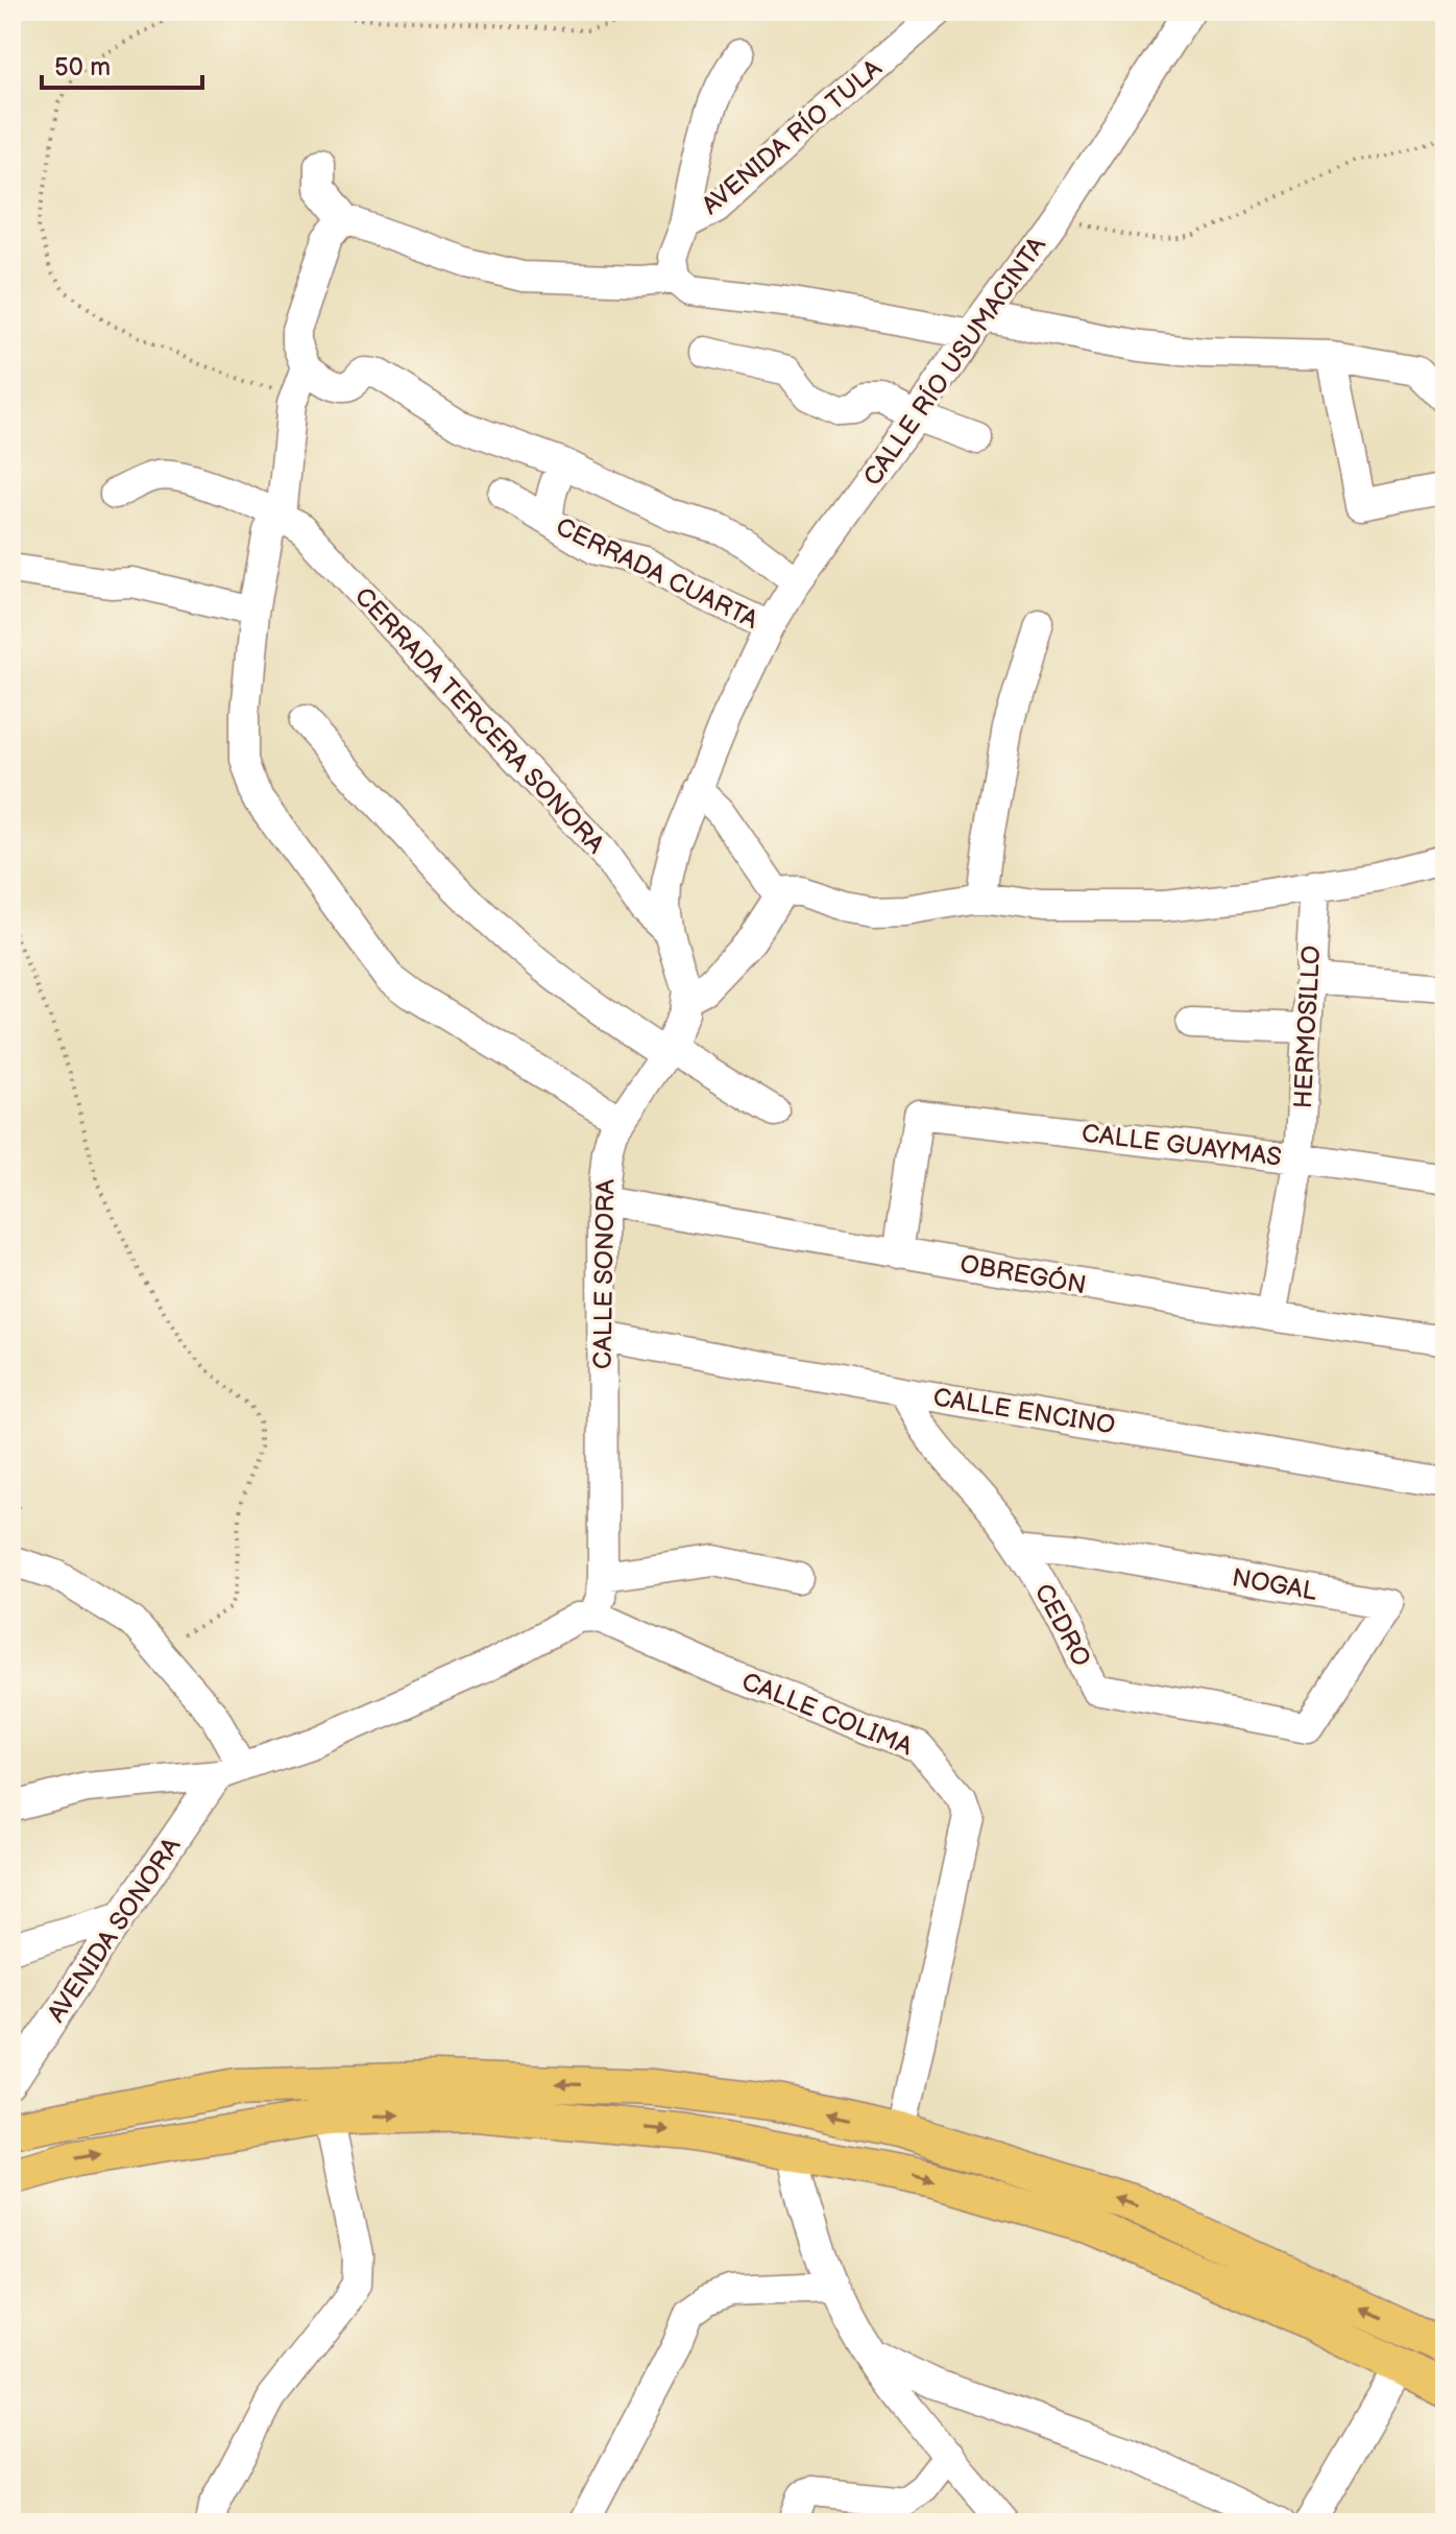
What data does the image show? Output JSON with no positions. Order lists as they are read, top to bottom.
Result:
{
  "streets": {
    "street": [
      "AVENIDA RÍO TULA",
      "CALLE RÍO USUMACINTA",
      "CERRADA CUARTA",
      "CERRADA TERCERA SONORA",
      "HERMOSILLO",
      "CALLE GUAYMAS",
      "CALLE SONORA",
      "OBREGÓN",
      "CALLE ENCINO",
      "NOGAL",
      "CEDRO",
      "CALLE COLIMA",
      "AVENIDA SONORA"
    ]
  },
  "crossings": [
    ["CALLE RÍO USUMACINTA", "CERRADA CUARTA"],
    ["HERMOSILLO", "CALLE GUAYMAS"],
    ["HERMOSILLO", "OBREGÓN"],
    ["CALLE GUAYMAS", "OBREGÓN"],
    ["CALLE SONORA", "OBREGÓN"],
    ["CALLE SONORA", "CALLE ENCINO"],
    ["CALLE SONORA", "CALLE COLIMA"],
    ["CALLE ENCINO", "CEDRO"],
    ["NOGAL", "CEDRO"]
  ],
  "scale_bar": "50 m"
}
